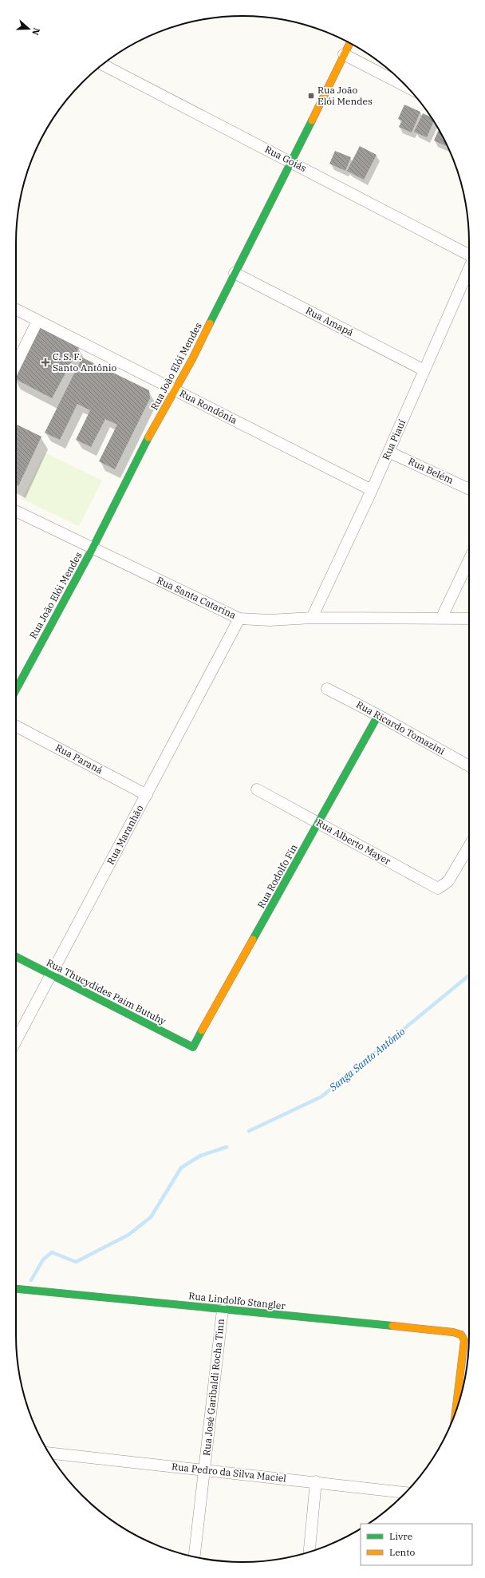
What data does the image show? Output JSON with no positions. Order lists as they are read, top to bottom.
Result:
{
  "streets": {
    "street": [
      "Rua Goiás",
      "Rua Amapá",
      "Rua João Elói Mendes",
      "Rua Rondônia",
      "Rua Piauí",
      "Rua Belém",
      "Rua Santa Catarina",
      "Rua Ricardo Tomazini",
      "Rua Paraná",
      "Rua Maranhão",
      "Rua Alberto Mayer",
      "Rua Rodolfo Fin",
      "Rua Thucydides Paim Butuhy",
      "Rua Lindolfo Stangler",
      "Rua José Garibaldi Rocha Tinn",
      "Rua Pedro da Silva Maciel"
    ]
  },
  "crossings": [
    ["Rua Goiás", "Rua João Elói Mendes"],
    ["Rua Amapá", "Rua João Elói Mendes"],
    ["Rua Amapá", "Rua Piauí"],
    ["Rua João Elói Mendes", "Rua Rondônia"],
    ["Rua João Elói Mendes", "Rua Santa Catarina"],
    ["Rua Rondônia", "Rua Piauí"],
    ["Rua Piauí", "Rua Belém"],
    ["Rua Piauí", "Rua Santa Catarina"],
    ["Rua Santa Catarina", "Rua Maranhão"],
    ["Rua Ricardo Tomazini", "Rua Rodolfo Fin"],
    ["Rua Paraná", "Rua Maranhão"],
    ["Rua Maranhão", "Rua Thucydides Paim Butuhy"],
    ["Rua Alberto Mayer", "Rua Rodolfo Fin"],
    ["Rua Rodolfo Fin", "Rua Thucydides Paim Butuhy"],
    ["Rua Lindolfo Stangler", "Rua José Garibaldi Rocha Tinn"],
    ["Rua José Garibaldi Rocha Tinn", "Rua Pedro da Silva Maciel"]
  ],
  "water": ["Sanga Santo Antônio"],
  "places": {
    "transit": ["Rua João Elói Mendes"],
    "health": ["C. S. F. Santo Antônio"]
  },
  "legend": ["Livre", "Lento"],
  "north": "right"
}
